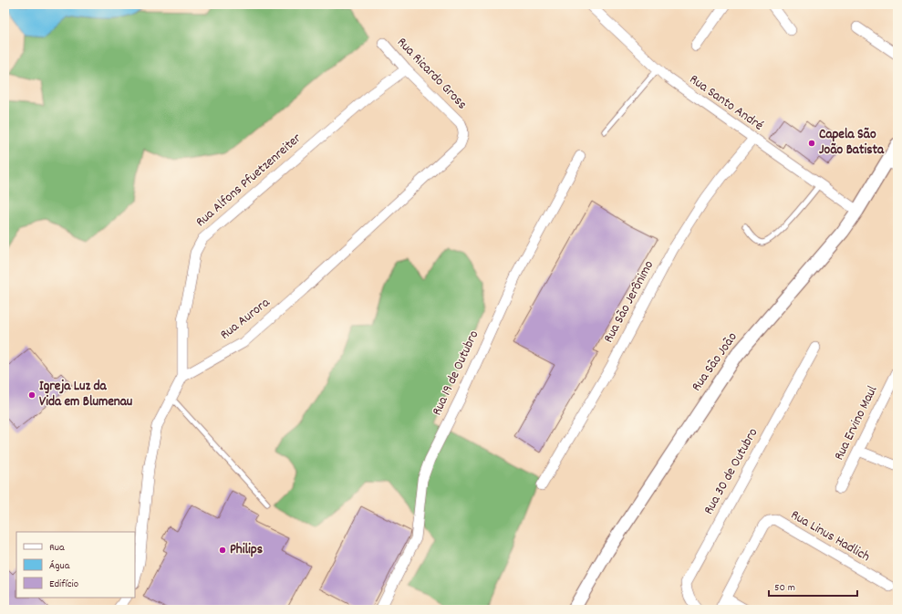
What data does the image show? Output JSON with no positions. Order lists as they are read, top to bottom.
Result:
{
  "streets": {
    "street": [
      "Rua Ricardo Gross",
      "Rua Santo André",
      "Rua Alfons Pfuetzenreiter",
      "Rua São Jerônimo",
      "Rua Aurora",
      "Rua São João",
      "Rua 19 de Outubro",
      "Rua Ervino Maul",
      "Rua 30 de Outubro",
      "Rua Linus Hadlich"
    ]
  },
  "crossings": [
    ["Rua Ricardo Gross", "Rua Alfons Pfuetzenreiter"],
    ["Rua Ricardo Gross", "Rua Aurora"],
    ["Rua Santo André", "Rua São Jerônimo"],
    ["Rua Santo André", "Rua São João"],
    ["Rua Alfons Pfuetzenreiter", "Rua Aurora"]
  ],
  "places": ["Capela São João Batista", "Igreja Luz da Vida em Blumenau", "Philips"],
  "legend": ["Rua", "Água", "Edifício"],
  "scale_bar": "50 m"
}
